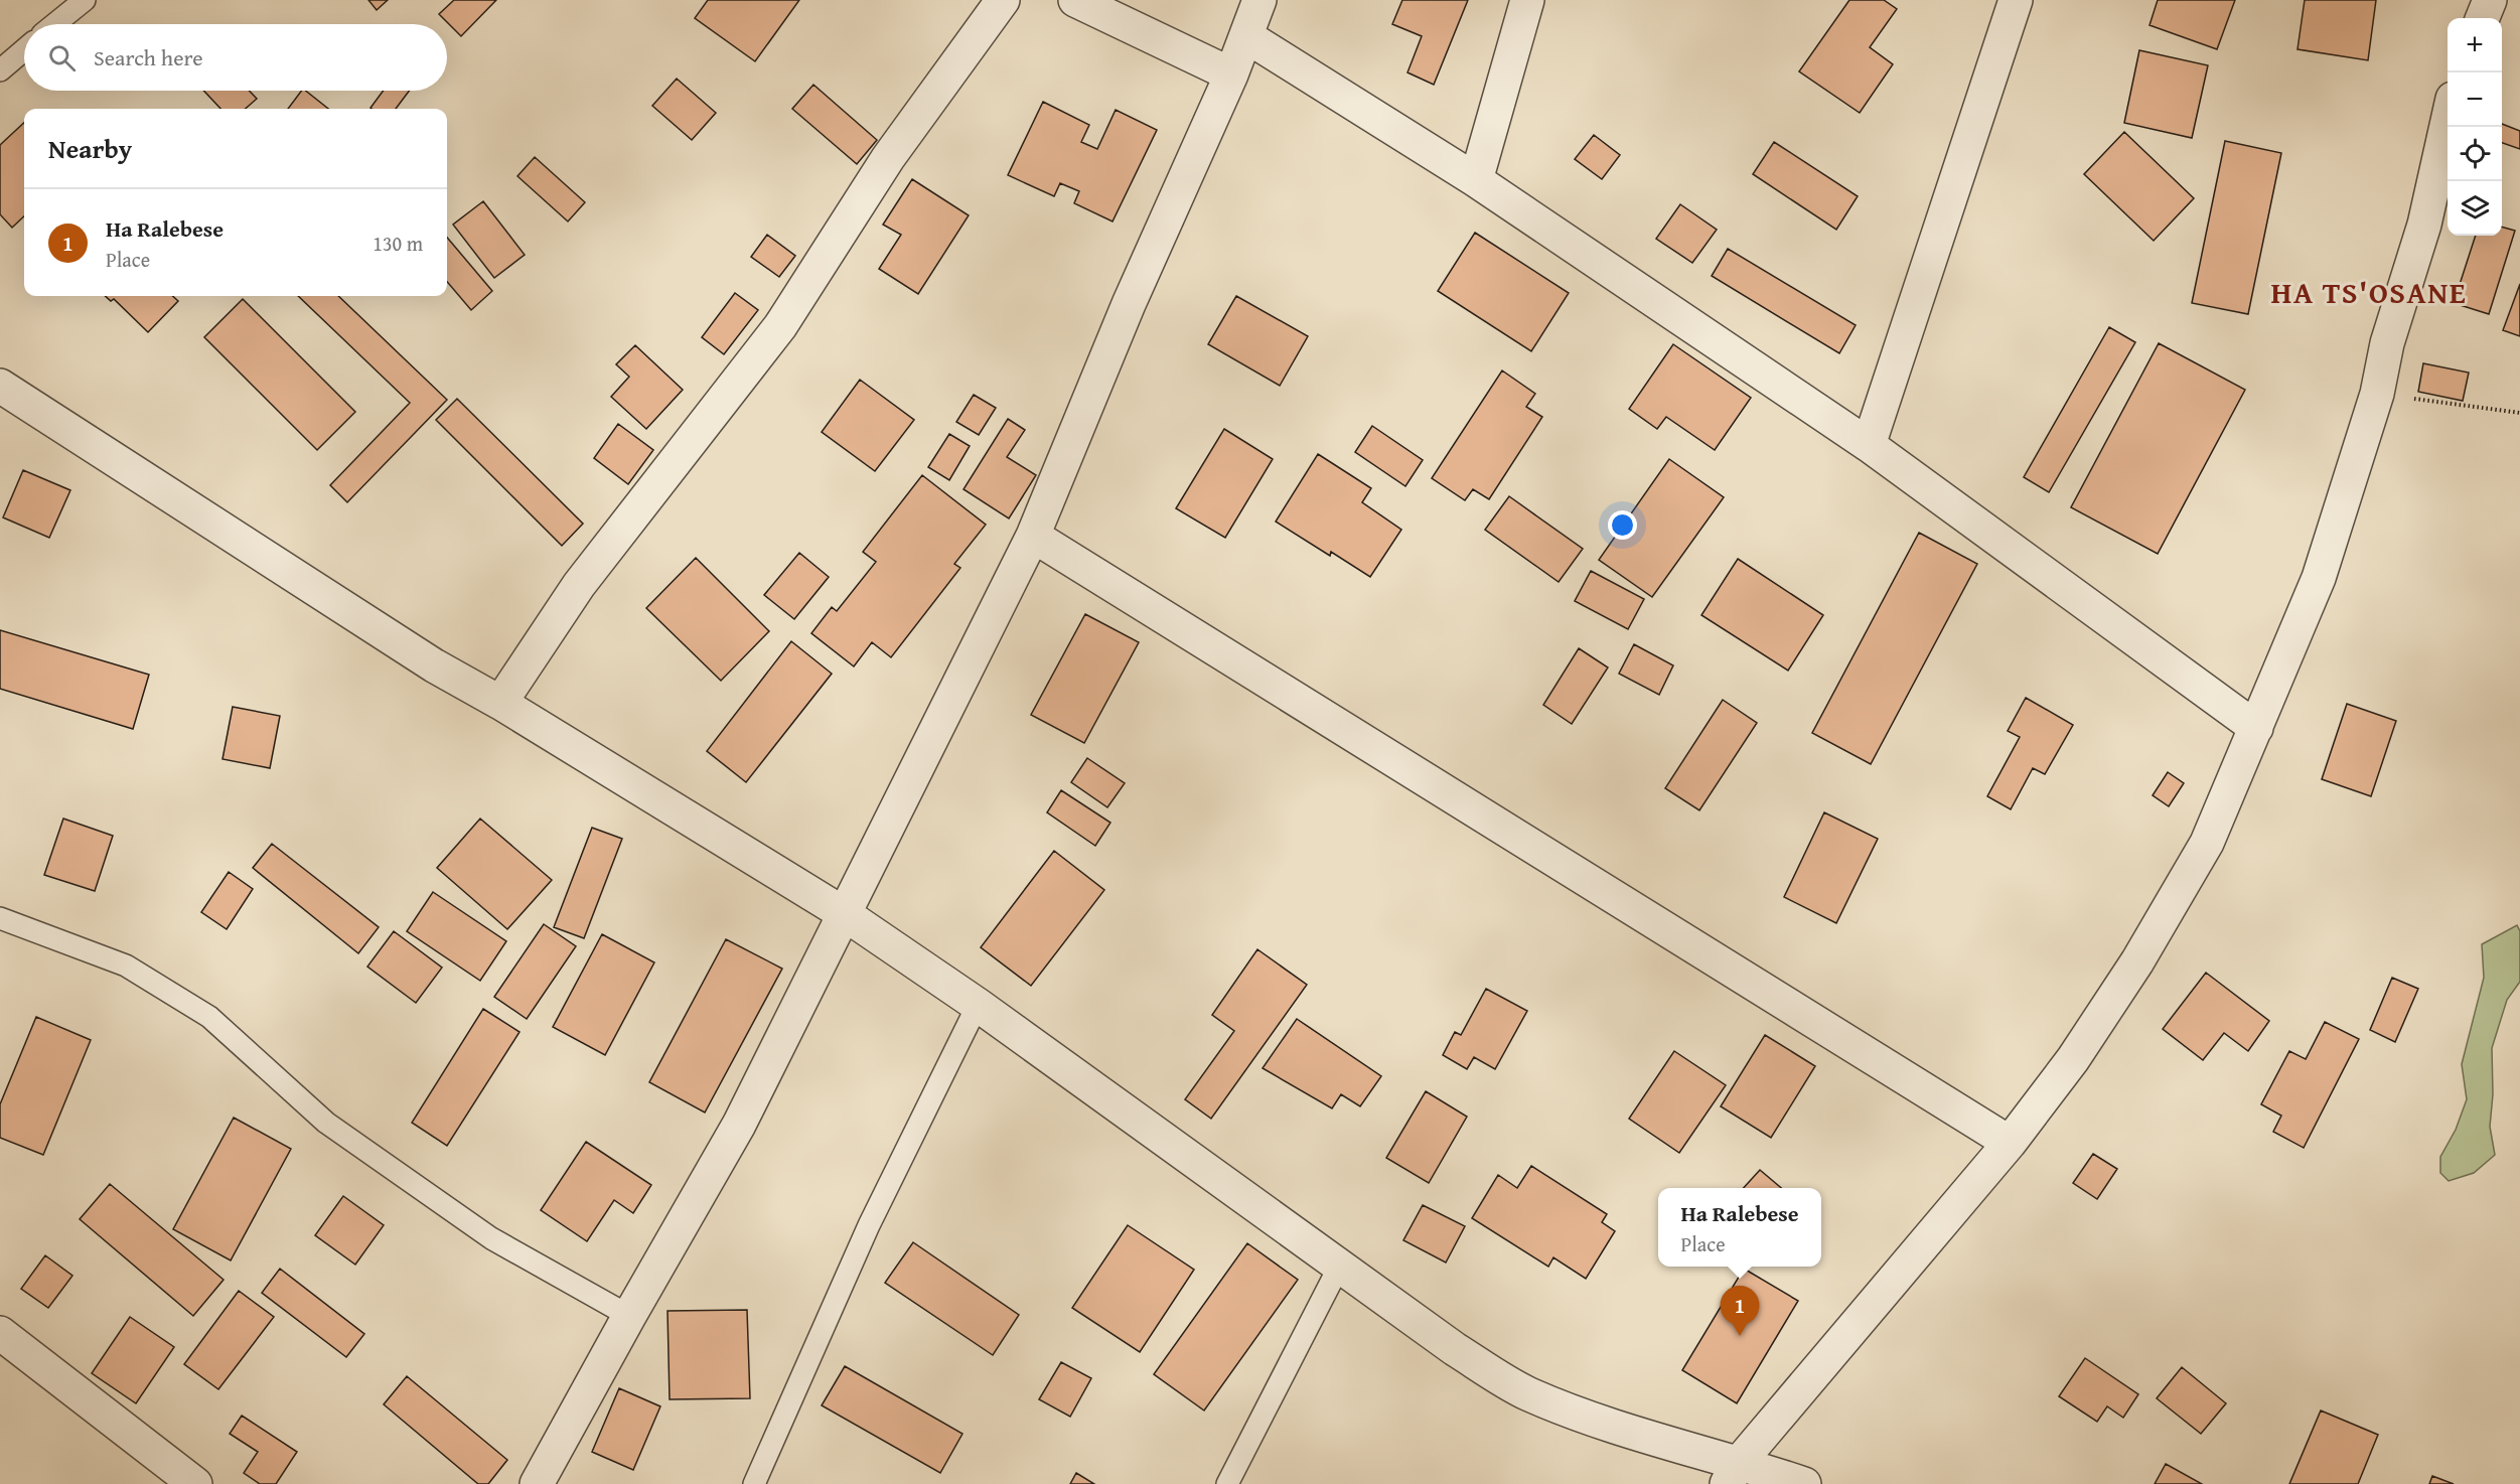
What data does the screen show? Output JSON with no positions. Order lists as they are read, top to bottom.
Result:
{
  "districts": ["HA TS'OSANE"],
  "page": {
    "map_buttons": ["+", "−"],
    "search": "Search here",
    "heading": "Nearby",
    "list": [
      {
        "mark": "1",
        "name": "Ha Ralebese",
        "note": "Place",
        "value": "130 m"
      }
    ],
    "popup": ["Ha Ralebese", "Place"],
    "pins": "1"
  }
}
